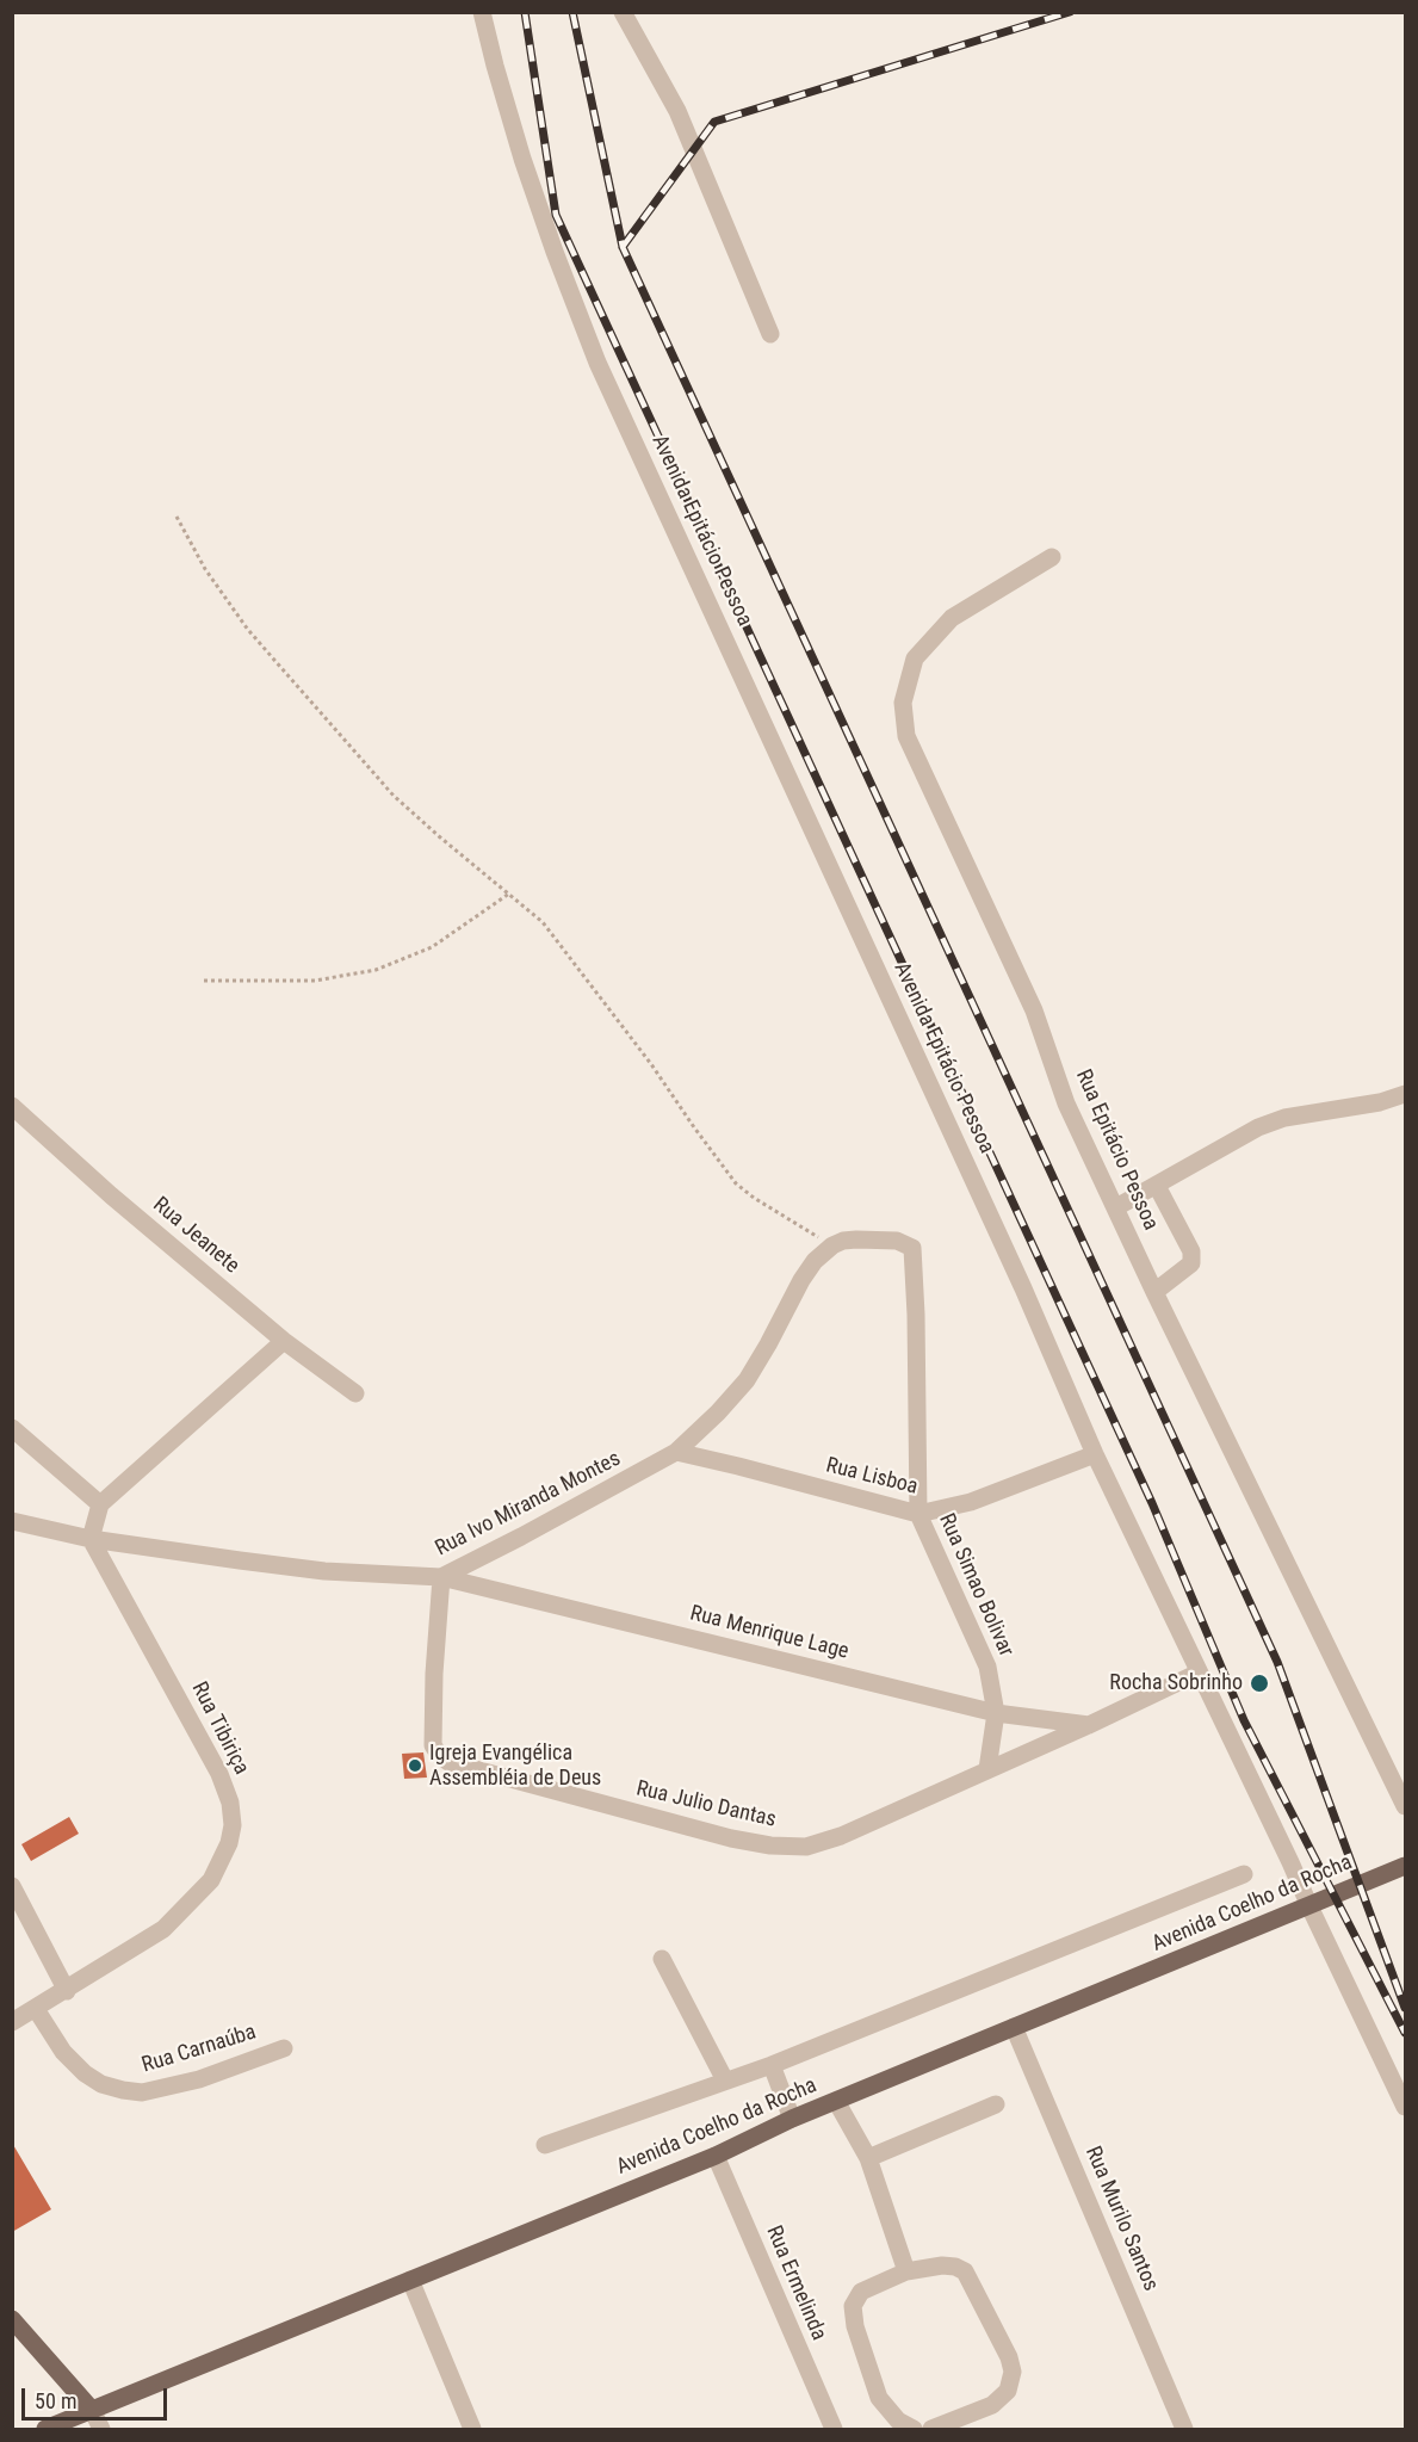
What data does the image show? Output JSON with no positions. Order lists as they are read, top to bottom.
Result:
{
  "streets": {
    "main road": ["Avenida Coelho da Rocha"],
    "street": [
      "Avenida Epitácio Pessoa",
      "Rua Epitácio Pessoa",
      "Rua Jeanete",
      "Rua Lisboa",
      "Rua Ivo Miranda Montes",
      "Rua Simao Bolivar",
      "Rua Menrique Lage",
      "Rua Tibiriça",
      "Rua Julio Dantas",
      "Rua Carnaúba",
      "Rua Murilo Santos",
      "Rua Ermelinda"
    ]
  },
  "crossings": [
    ["Avenida Epitácio Pessoa", "Rua Lisboa"],
    ["Avenida Epitácio Pessoa", "Rua Julio Dantas"],
    ["Avenida Epitácio Pessoa", "Avenida Coelho da Rocha"],
    ["Rua Lisboa", "Rua Ivo Miranda Montes"],
    ["Rua Lisboa", "Rua Simao Bolivar"],
    ["Rua Ivo Miranda Montes", "Rua Simao Bolivar"],
    ["Rua Ivo Miranda Montes", "Rua Menrique Lage"],
    ["Rua Ivo Miranda Montes", "Rua Tibiriça"],
    ["Rua Ivo Miranda Montes", "Rua Julio Dantas"],
    ["Rua Simao Bolivar", "Rua Menrique Lage"],
    ["Rua Simao Bolivar", "Rua Julio Dantas"],
    ["Rua Menrique Lage", "Rua Julio Dantas"],
    ["Rua Tibiriça", "Rua Carnaúba"],
    ["Avenida Coelho da Rocha", "Rua Murilo Santos"],
    ["Avenida Coelho da Rocha", "Rua Ermelinda"]
  ],
  "places": ["Rocha Sobrinho", "Igreja Evangélica Assembléia de Deus"],
  "scale_bar": "50 m"
}
